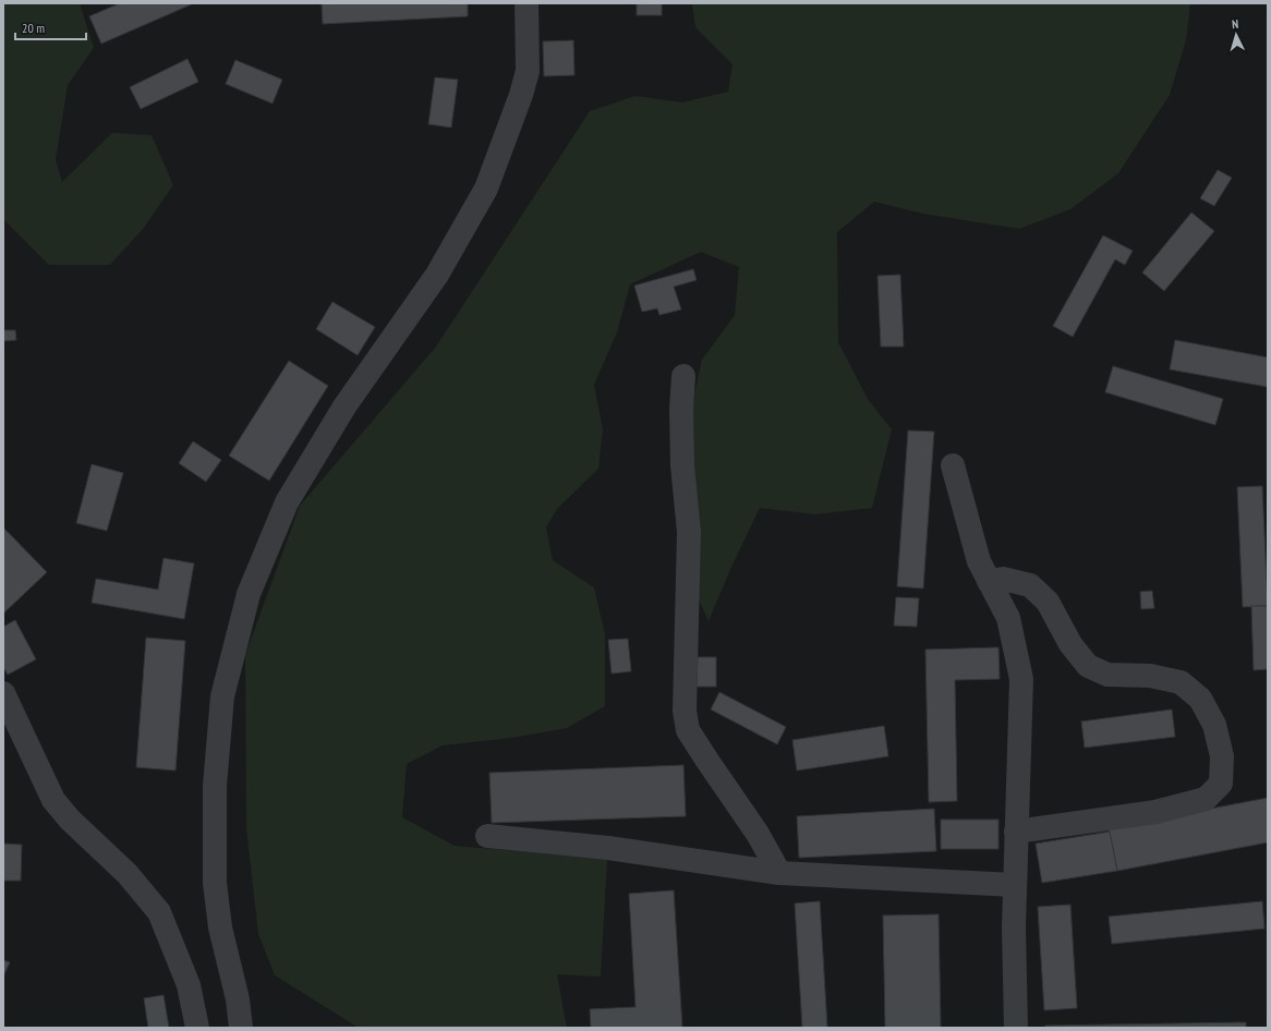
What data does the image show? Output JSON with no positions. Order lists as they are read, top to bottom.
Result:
{
  "scale_bar": "20 m",
  "north": "top"
}
